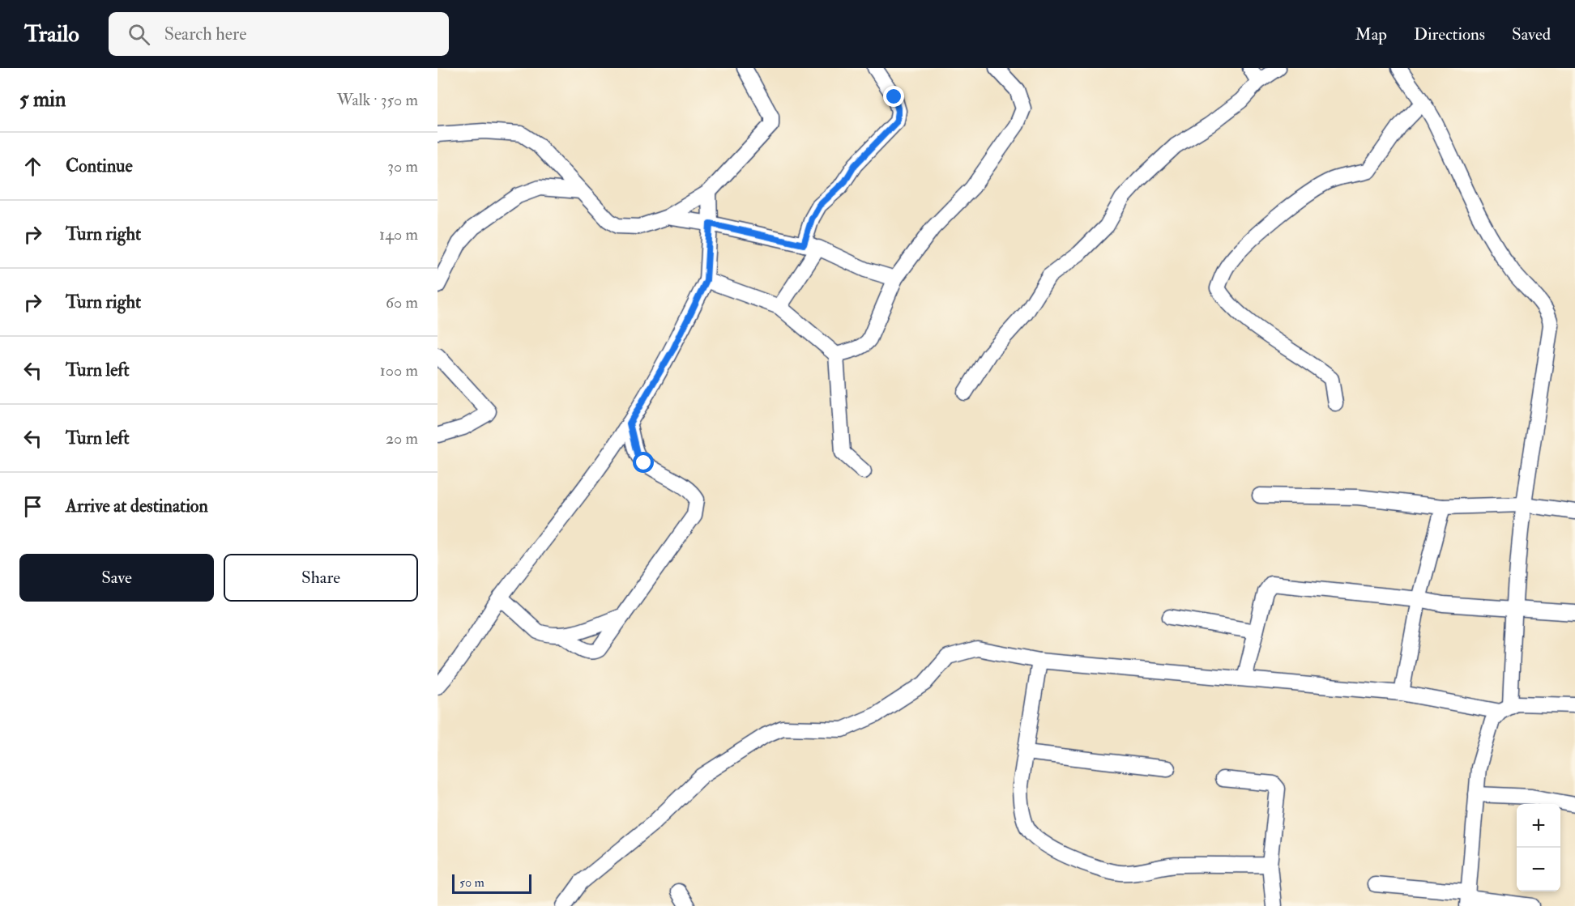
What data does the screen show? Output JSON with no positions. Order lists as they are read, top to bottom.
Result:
{
  "scale_bar": "50 m",
  "page": {
    "header": "Trailo",
    "search": "Search here",
    "nav": ["Map", "Directions", "Saved"],
    "heading": ["5 min", "Walk · 350 m"],
    "list": [
      ["Continue", "30 m"],
      ["Turn right", "140 m"],
      ["Turn right", "60 m"],
      ["Turn left", "100 m"],
      ["Turn left", "20 m"],
      "Arrive at destination"
    ],
    "buttons": ["Save", "Share"],
    "map_buttons": ["+", "−"],
    "scale": "50 m"
  }
}
